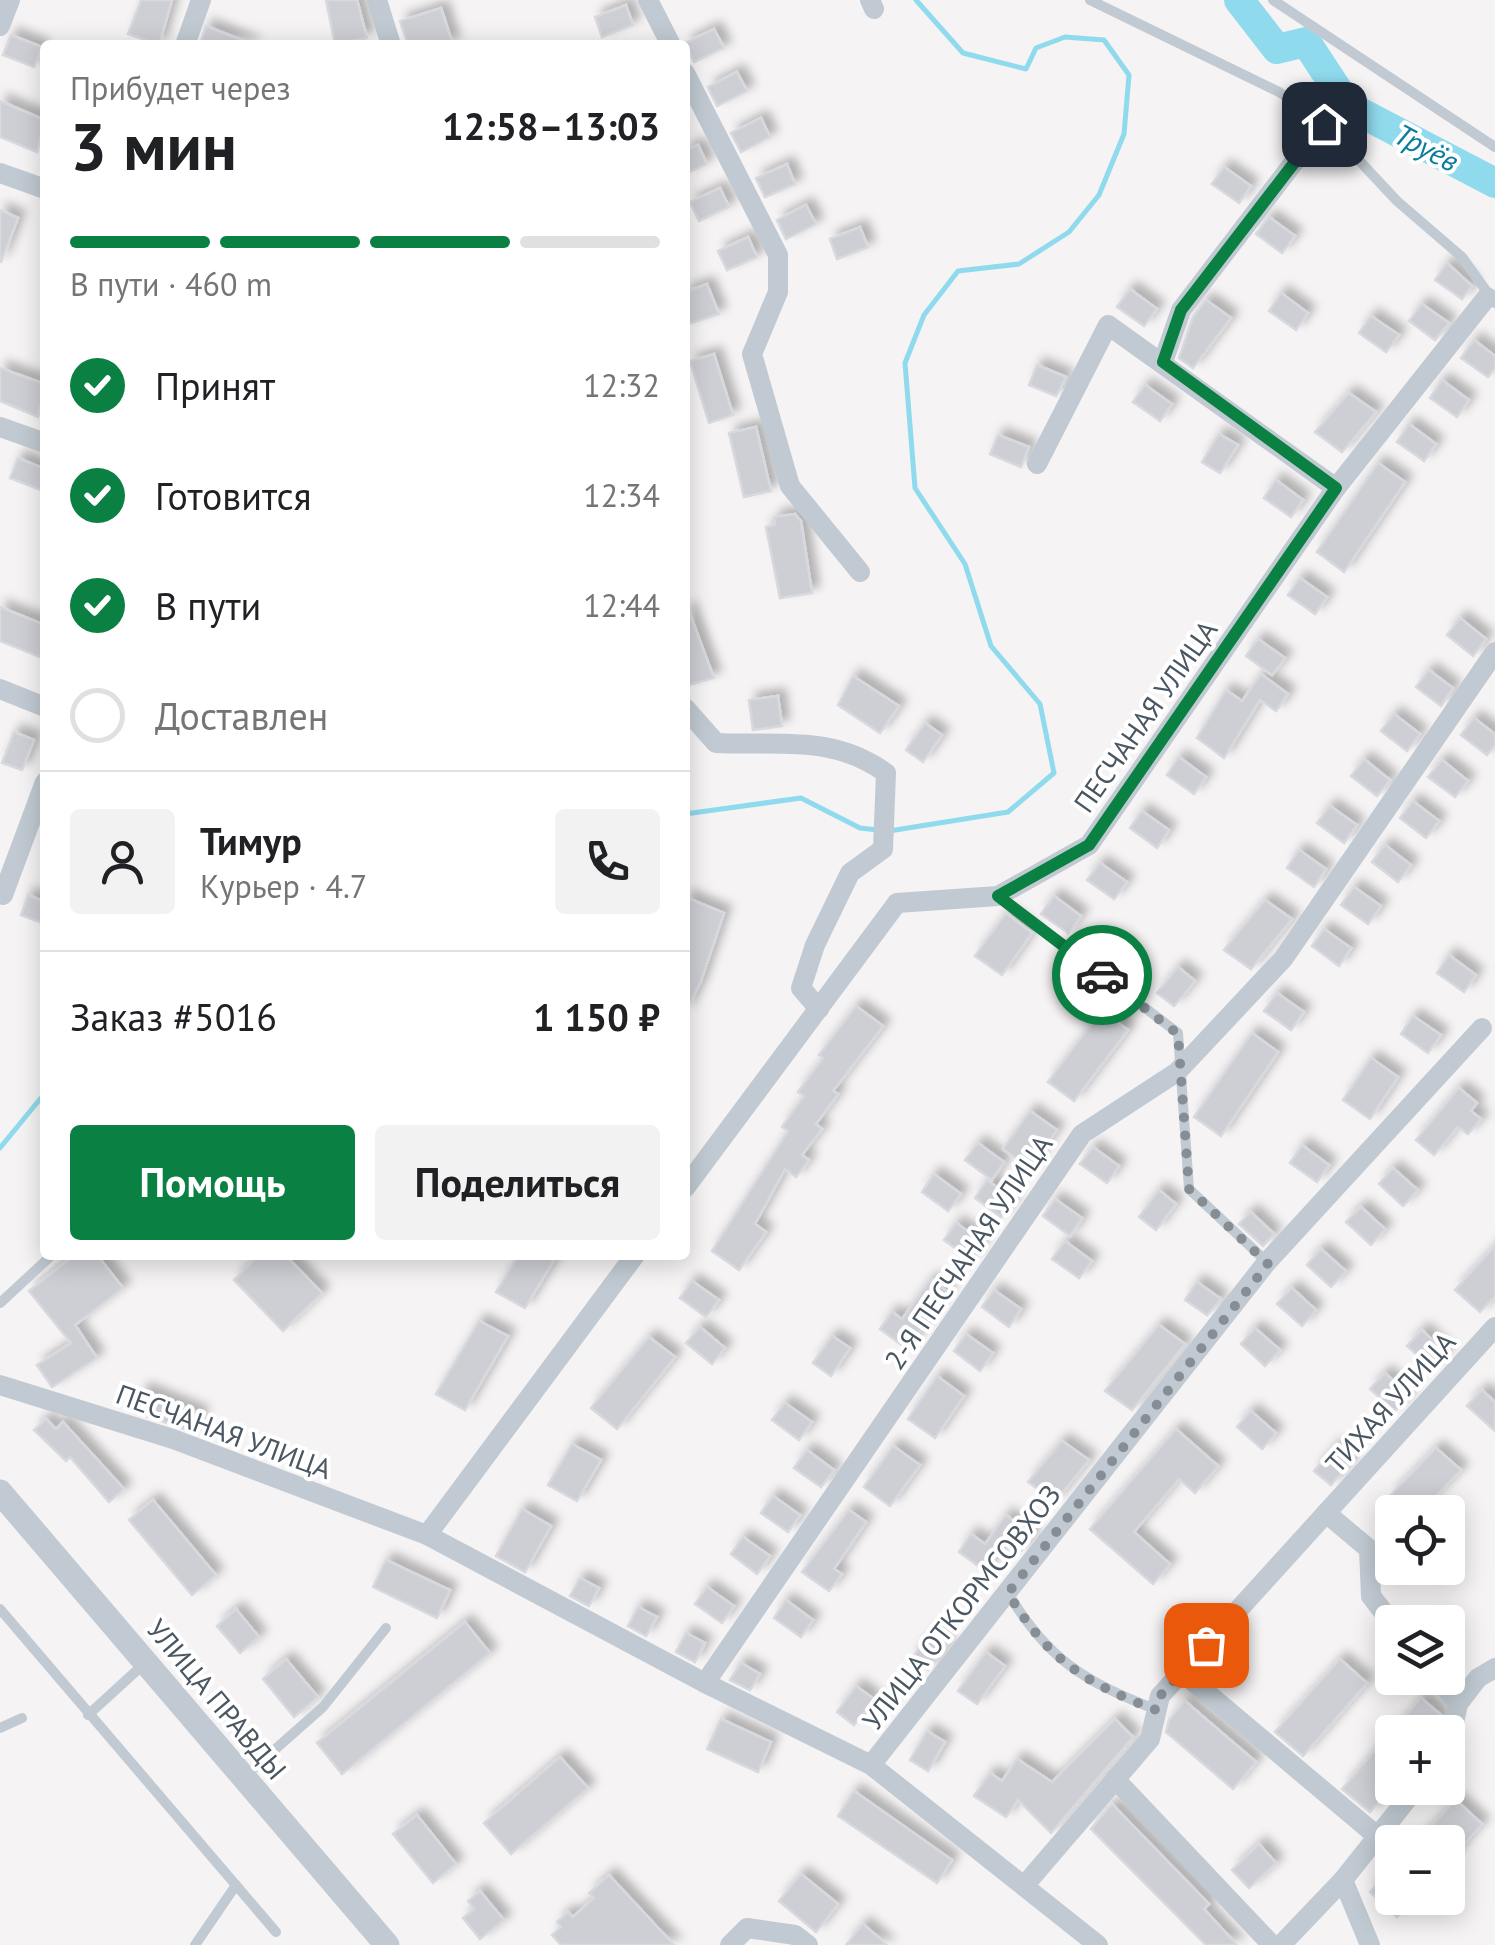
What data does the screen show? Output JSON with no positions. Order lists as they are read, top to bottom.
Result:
{
  "streets": {
    "street": [
      "ПЕСЧАНАЯ УЛИЦА",
      "2-Я ПЕСЧАНАЯ УЛИЦА",
      "ТИХАЯ УЛИЦА",
      "УЛИЦА ОТКОРМСОВХОЗ",
      "УЛИЦА ПРАВДЫ"
    ]
  },
  "crossings": [
    ["ПЕСЧАНАЯ УЛИЦА", "2-Я ПЕСЧАНАЯ УЛИЦА"],
    ["ПЕСЧАНАЯ УЛИЦА", "УЛИЦА ОТКОРМСОВХОЗ"],
    ["2-Я ПЕСЧАНАЯ УЛИЦА", "УЛИЦА ОТКОРМСОВХОЗ"],
    ["ТИХАЯ УЛИЦА", "УЛИЦА ОТКОРМСОВХОЗ"]
  ],
  "water": ["Труёв"],
  "page": {
    "heading": ["3 мин", "Прибудет через", "12:58–13:03"],
    "panel": [
      "Тимур",
      "Курьер · 4.7",
      "Заказ #5016",
      "1 150 ₽"
    ],
    "bar": "В пути · 460 m",
    "list": [
      ["Принят", "12:32"],
      ["Готовится", "12:34"],
      ["В пути", "12:44"],
      "Доставлен"
    ],
    "buttons": ["Помощь", "Поделиться"],
    "map_buttons": ["+", "−"]
  }
}
